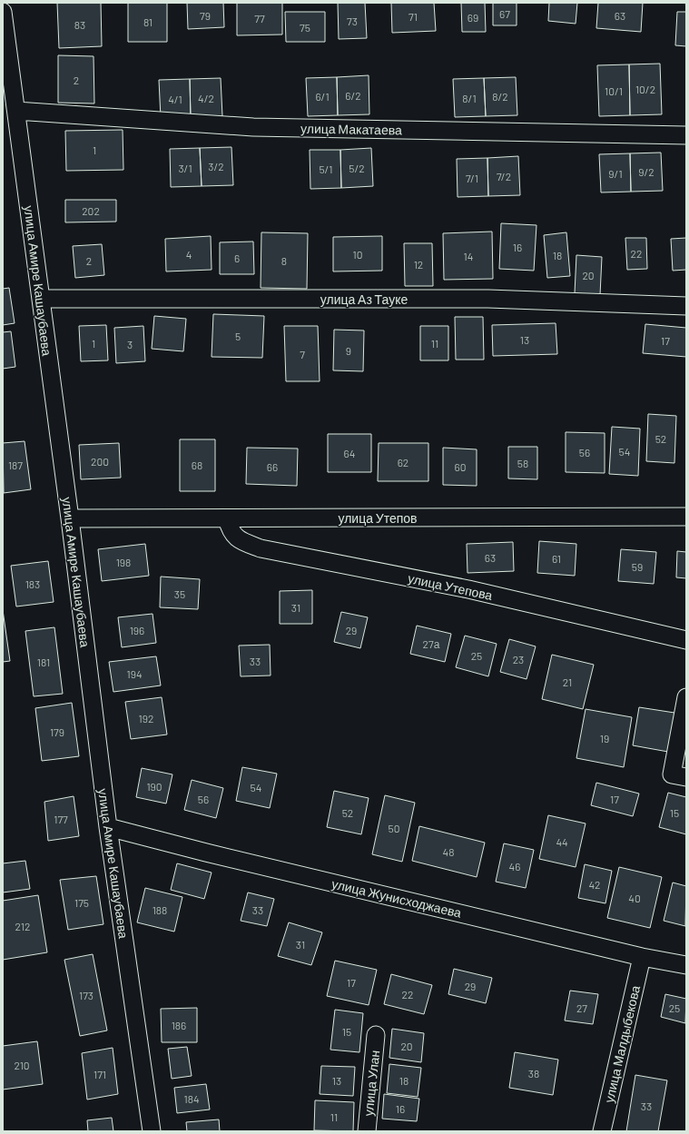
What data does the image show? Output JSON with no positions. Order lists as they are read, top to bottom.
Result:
{
  "streets": {
    "street": [
      "улица Макатаева",
      "улица Амире Кашаубаева",
      "улица Аз Тауке",
      "улица Утепов",
      "улица Утепова",
      "улица Жунисходжаева",
      "улица Малдыбекова",
      "улица Улан"
    ]
  },
  "crossings": [
    ["улица Макатаева", "улица Амире Кашаубаева"],
    ["улица Амире Кашаубаева", "улица Аз Тауке"],
    ["улица Амире Кашаубаева", "улица Утепов"],
    ["улица Амире Кашаубаева", "улица Жунисходжаева"],
    ["улица Утепов", "улица Утепова"],
    ["улица Жунисходжаева", "улица Малдыбекова"]
  ],
  "house_numbers": [
    "67",
    "79",
    "63",
    "71",
    "69",
    "77",
    "73",
    "81",
    "83",
    "75",
    "2",
    "10/2",
    "10/1",
    "6/2",
    "6/1",
    "8/2",
    "4/2",
    "8/1",
    "4/1",
    "1",
    "3/2",
    "3/1",
    "5/2",
    "5/1",
    "9/2",
    "9/1",
    "7/2",
    "7/1",
    "202",
    "16",
    "22",
    "4",
    "10",
    "18",
    "14",
    "6",
    "2",
    "8",
    "12",
    "20",
    "5",
    "13",
    "17",
    "1",
    "11",
    "3",
    "9",
    "7",
    "52",
    "54",
    "56",
    "64",
    "200",
    "62",
    "58",
    "187",
    "68",
    "66",
    "60",
    "63",
    "61",
    "198",
    "59",
    "183",
    "35",
    "31",
    "196",
    "29",
    "27а",
    "25",
    "23",
    "33",
    "181",
    "194",
    "21",
    "192",
    "179",
    "19",
    "190",
    "54",
    "56",
    "17",
    "52",
    "15",
    "177",
    "50",
    "44",
    "48",
    "46",
    "42",
    "40",
    "175",
    "188",
    "33",
    "212",
    "31",
    "17",
    "29",
    "22",
    "173",
    "27",
    "25",
    "186",
    "15",
    "20",
    "210",
    "38",
    "171",
    "13",
    "18",
    "184",
    "33",
    "16",
    "11"
  ]
}
